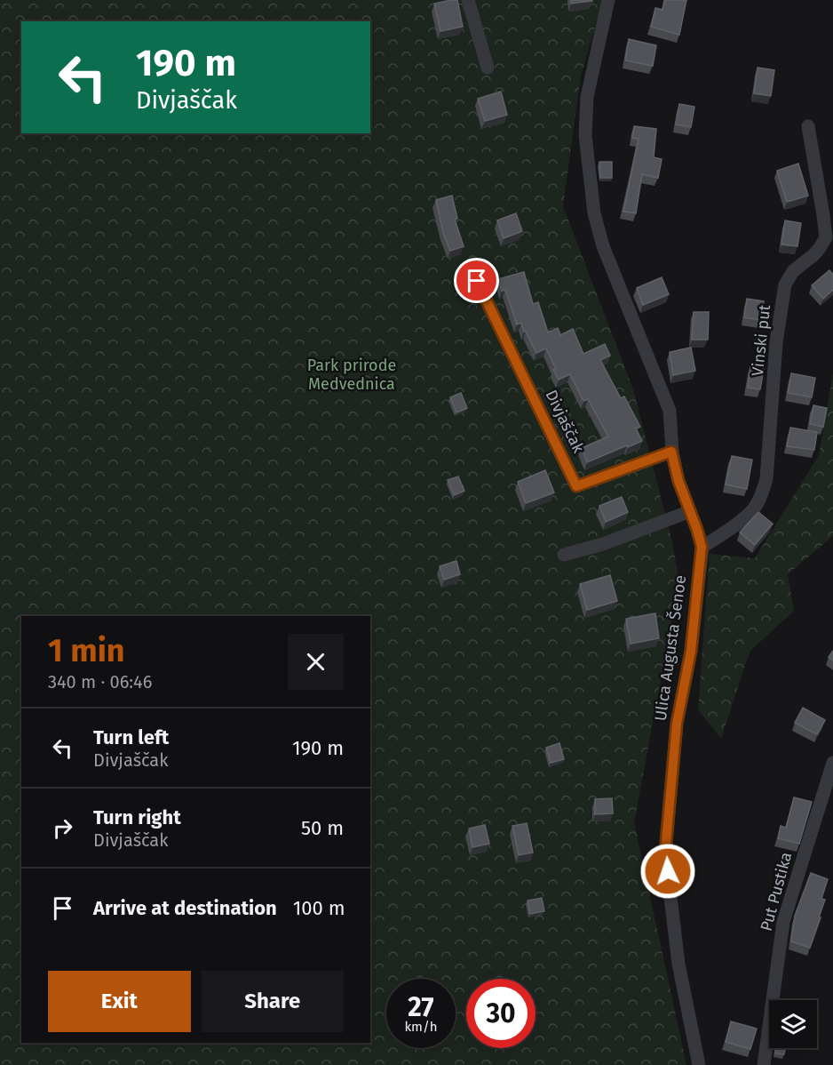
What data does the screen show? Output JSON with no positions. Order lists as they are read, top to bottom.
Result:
{
  "streets": {
    "street": [
      "Vinski put",
      "Divjaščak",
      "Ulica Augusta Šenoe",
      "Put Pustika"
    ]
  },
  "crossings": [
    ["Vinski put", "Ulica Augusta Šenoe"],
    ["Divjaščak", "Ulica Augusta Šenoe"]
  ],
  "parks": ["Park prirode Medvednica"],
  "page": {
    "turn": ["190 m", "Divjaščak"],
    "heading": ["1 min", "340 m · 06:46"],
    "list": [
      {
        "name": "Turn left",
        "note": "Divjaščak",
        "value": "190 m"
      },
      {
        "name": "Turn right",
        "note": "Divjaščak",
        "value": "50 m"
      },
      {
        "name": "Arrive at destination",
        "value": "100 m"
      }
    ],
    "buttons": ["Exit", "Share"],
    "speed": "27 km/h",
    "limit": "30"
  }
}
